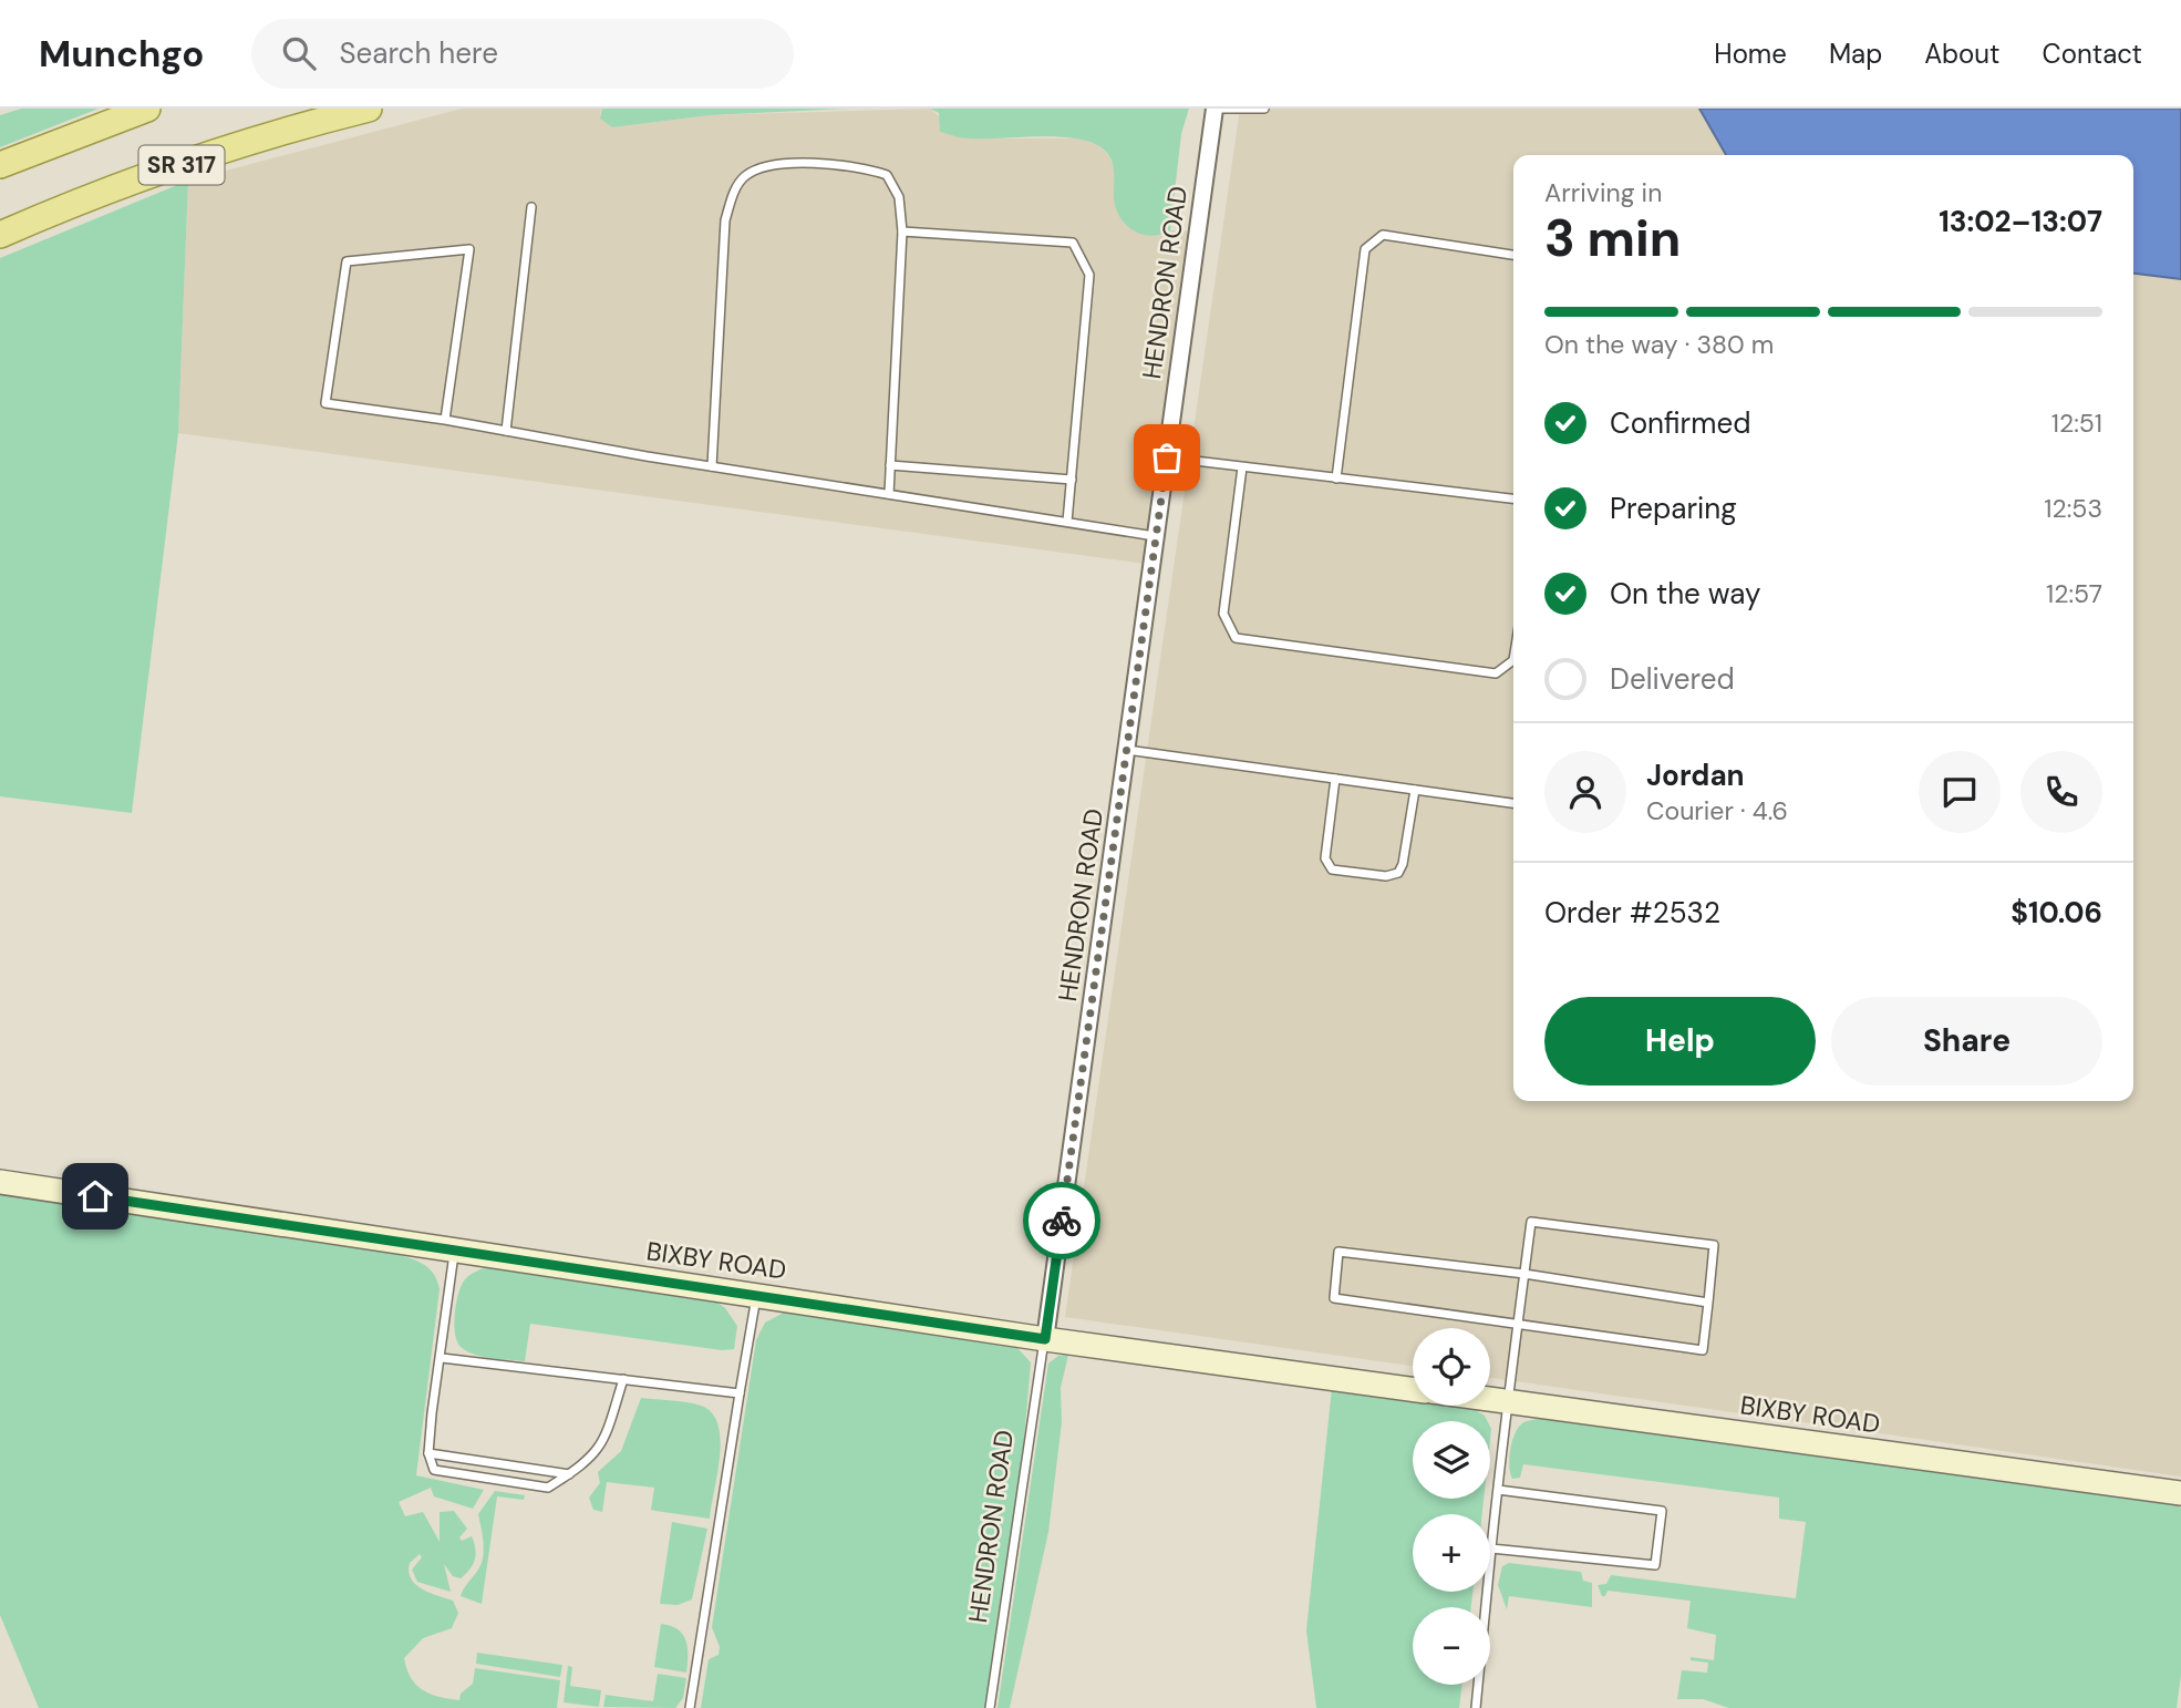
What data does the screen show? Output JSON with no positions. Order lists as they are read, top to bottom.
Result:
{
  "streets": {
    "main road": ["SR 317"],
    "street": ["HENDRON ROAD", "BIXBY ROAD"]
  },
  "crossings": [
    ["HENDRON ROAD", "BIXBY ROAD"]
  ],
  "page": {
    "header": "Munchgo",
    "search": "Search here",
    "nav": [
      "Home",
      "Map",
      "About",
      "Contact"
    ],
    "heading": ["3 min", "Arriving in", "13:02–13:07"],
    "panel": [
      "Jordan",
      "Courier · 4.6",
      "Order #2532",
      "$10.06"
    ],
    "bar": "On the way · 380 m",
    "list": [
      ["Confirmed", "12:51"],
      ["Preparing", "12:53"],
      ["On the way", "12:57"],
      "Delivered"
    ],
    "buttons": ["Help", "Share"],
    "map_buttons": ["+", "−"]
  }
}
